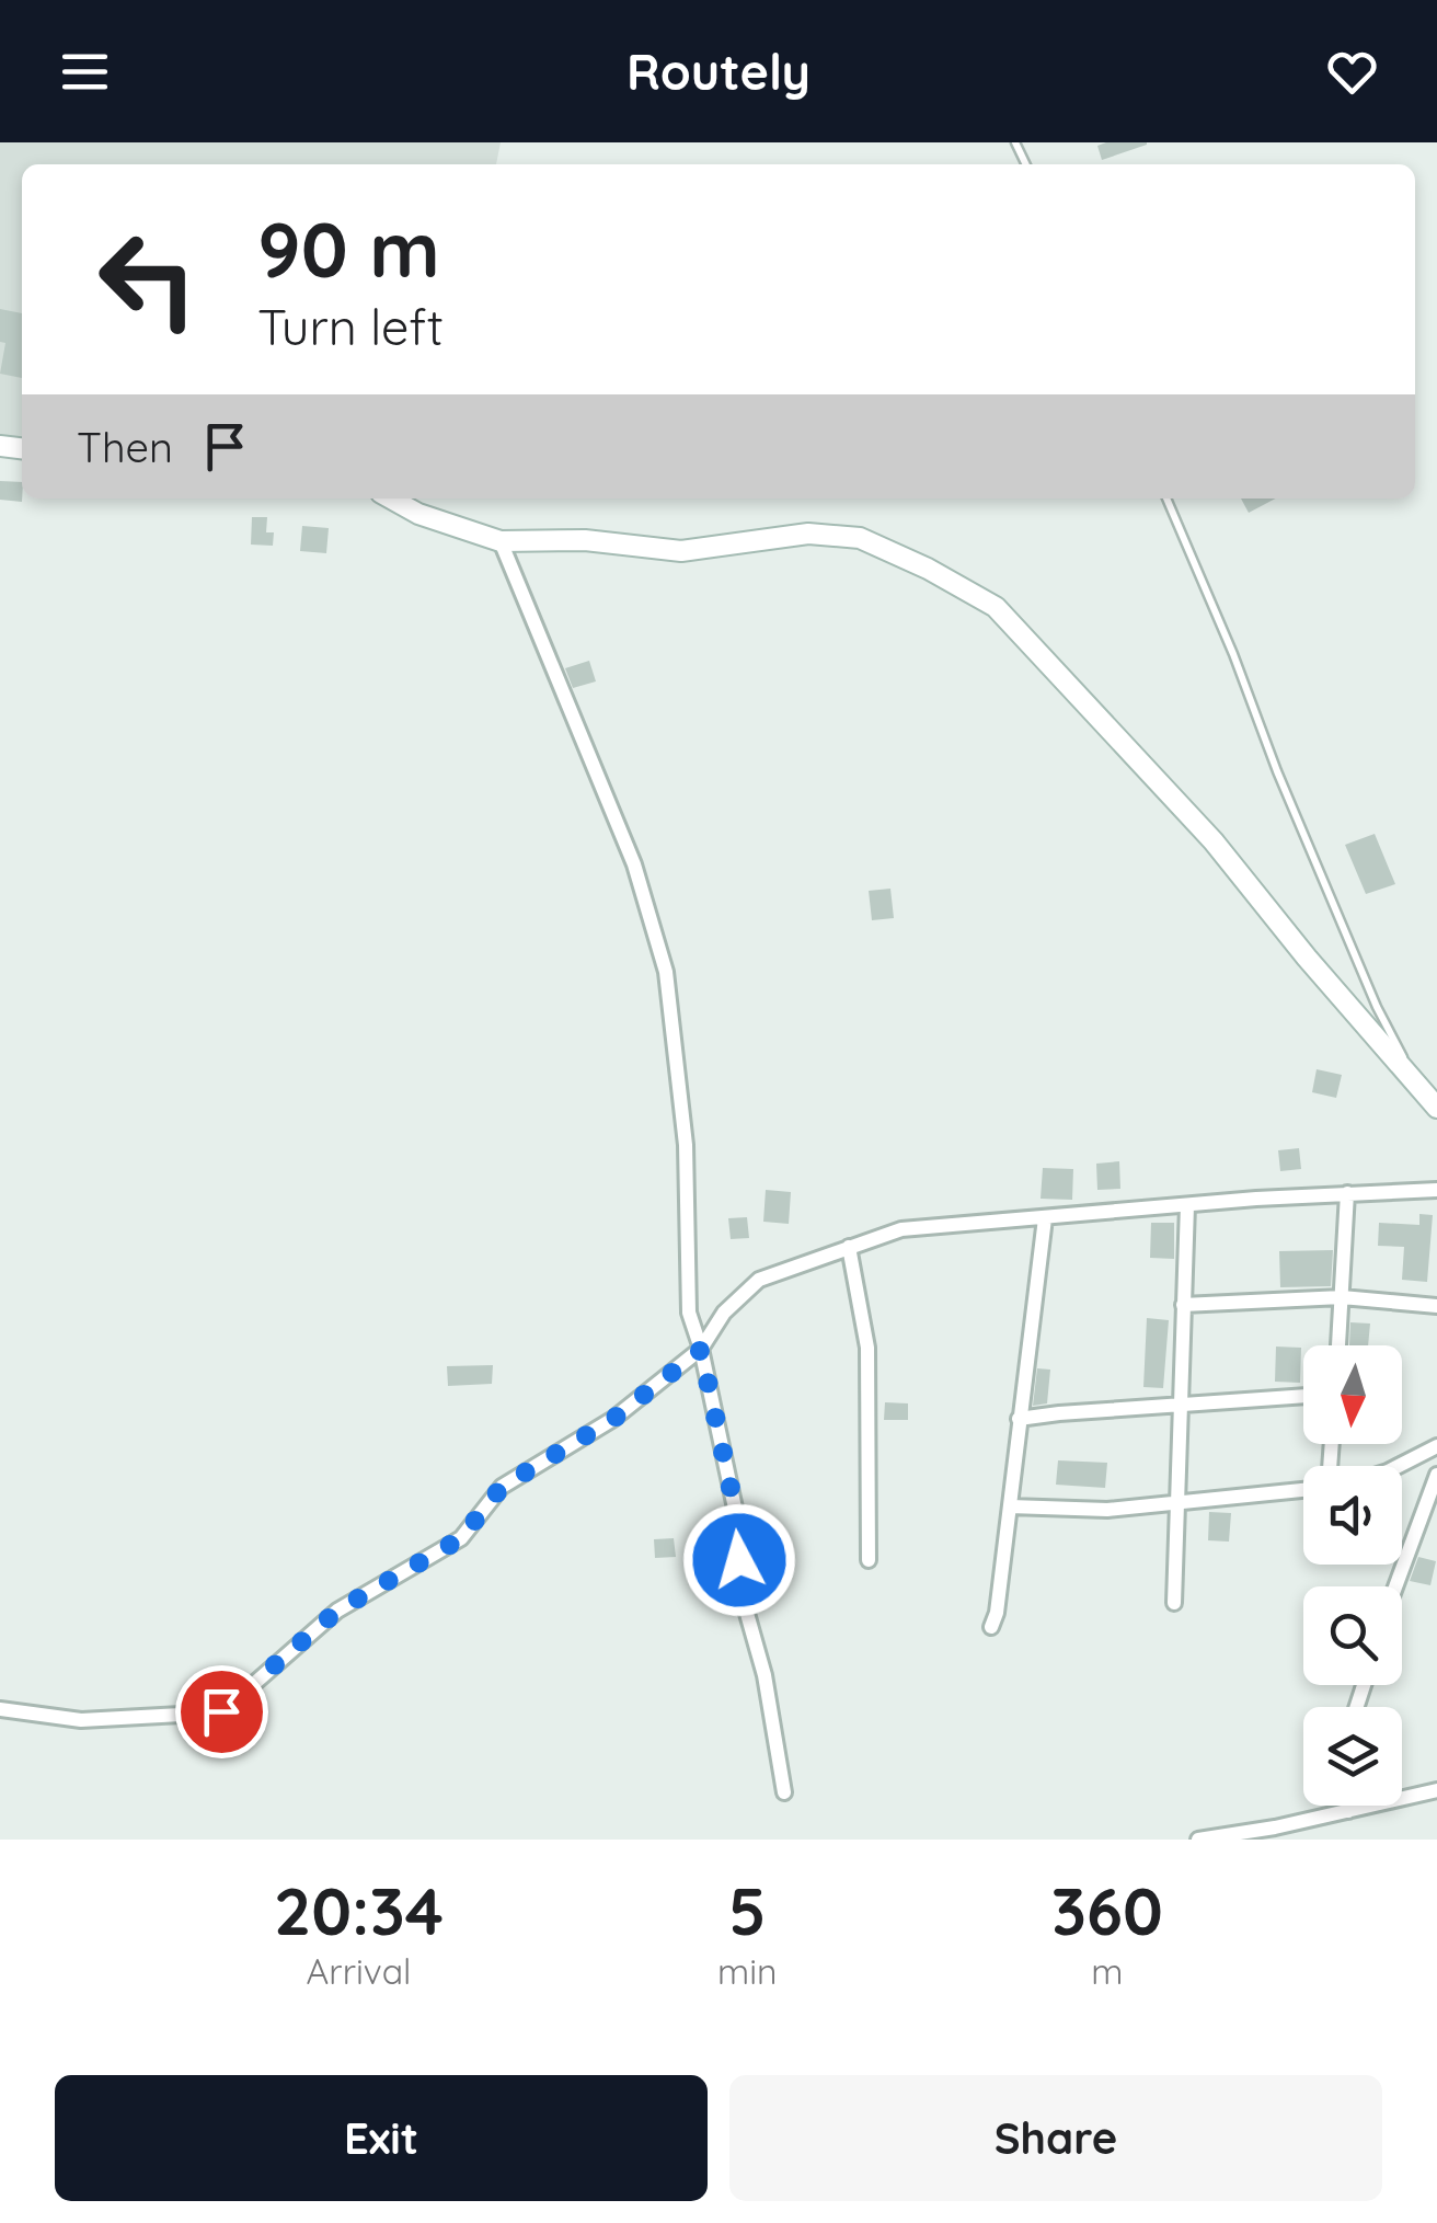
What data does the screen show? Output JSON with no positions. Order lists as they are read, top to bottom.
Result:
{
  "north": "bottom",
  "page": {
    "header": "Routely",
    "turn": ["90 m", "Turn left"],
    "then": "Then",
    "eta": [
      "20:34",
      "Arrival",
      "5",
      "min",
      "360",
      "m"
    ],
    "buttons": ["Exit", "Share"]
  }
}
